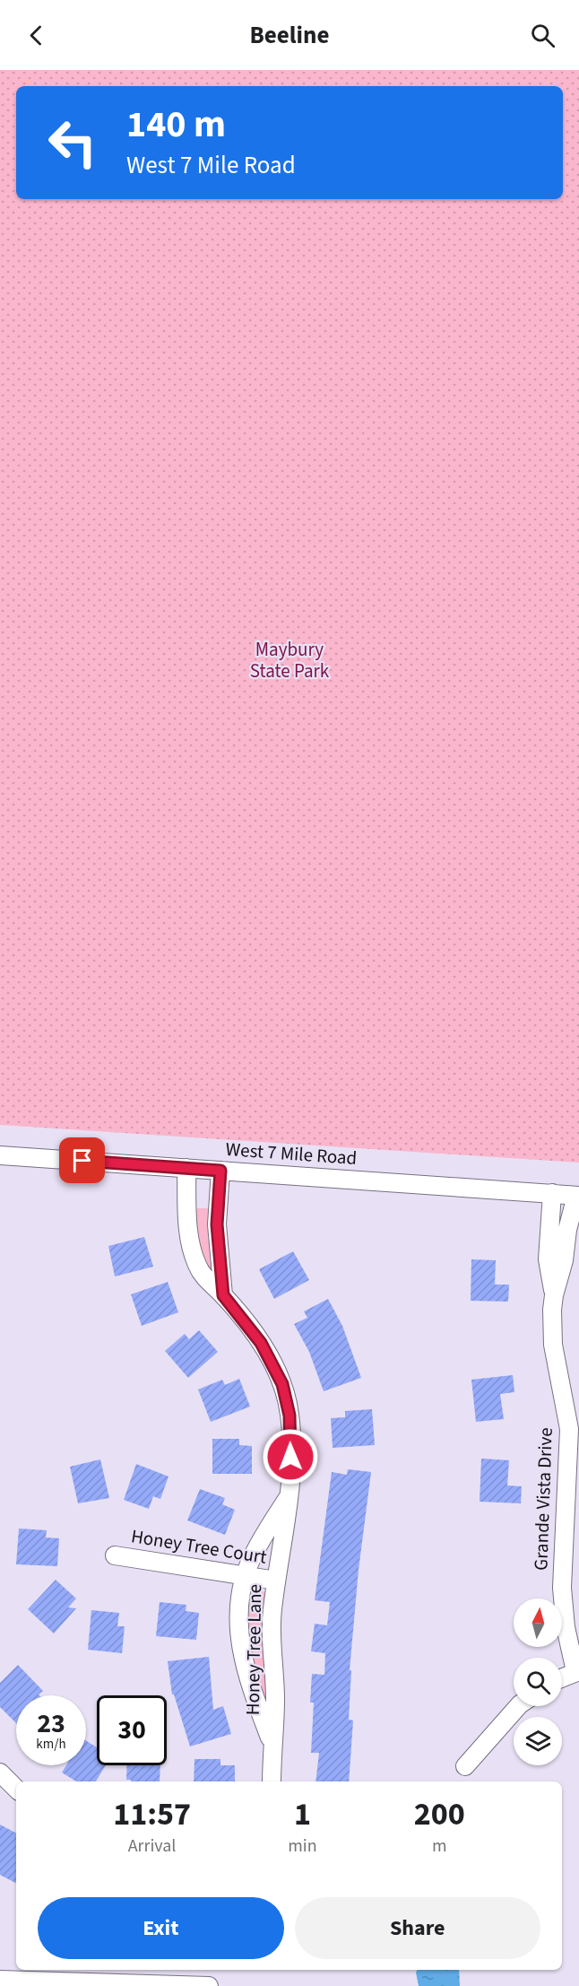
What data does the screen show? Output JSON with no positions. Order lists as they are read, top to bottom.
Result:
{
  "streets": {
    "street": [
      "West 7 Mile Road",
      "Grande Vista Drive",
      "Honey Tree Court",
      "Honey Tree Lane"
    ]
  },
  "crossings": [
    ["West 7 Mile Road", "Grande Vista Drive"],
    ["West 7 Mile Road", "Honey Tree Lane"],
    ["Honey Tree Court", "Honey Tree Lane"]
  ],
  "parks": ["Maybury State Park"],
  "north": "top",
  "page": {
    "header": "Beeline",
    "turn": ["140 m", "West 7 Mile Road"],
    "speed": "23 km/h",
    "limit": "30",
    "eta": [
      "11:57",
      "Arrival",
      "1",
      "min",
      "200",
      "m"
    ],
    "buttons": ["Exit", "Share"]
  }
}
